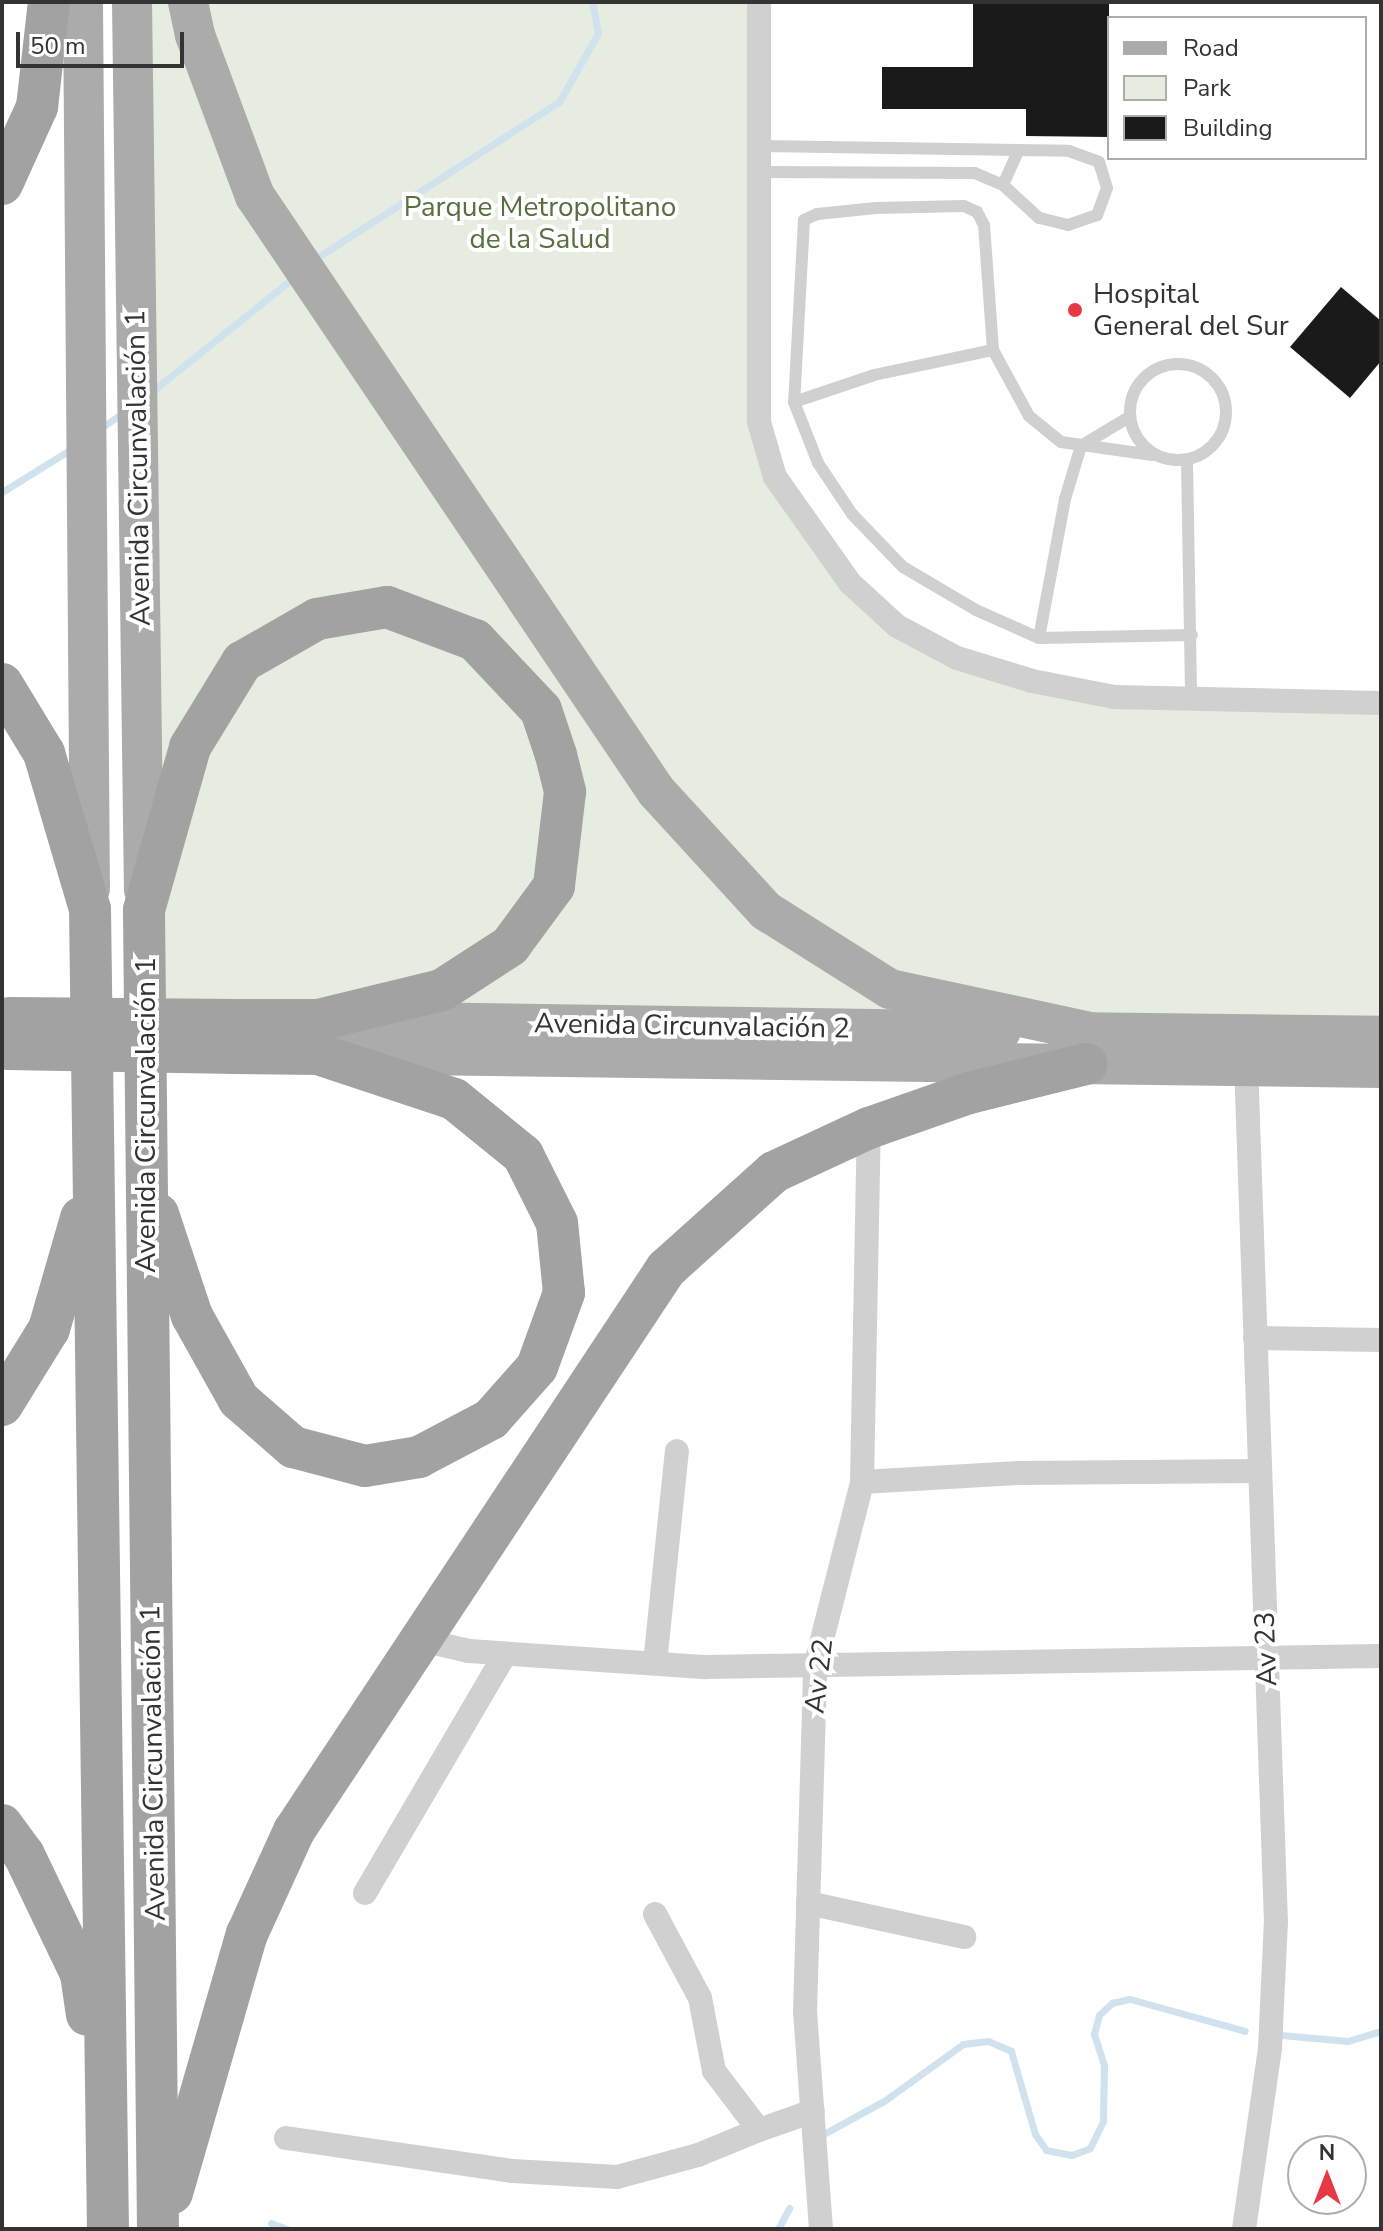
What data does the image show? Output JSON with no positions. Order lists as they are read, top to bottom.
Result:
{
  "streets": {
    "highway": ["Avenida Circunvalación 1", "Avenida Circunvalación 2"],
    "street": ["Av 23", "Av 22"]
  },
  "crossings": [
    ["Avenida Circunvalación 2", "Av 23"]
  ],
  "parks": ["Parque Metropolitano de la Salud"],
  "places": ["Hospital General del Sur"],
  "legend": ["Road", "Park", "Building"],
  "scale_bar": "50 m",
  "north": "top"
}
